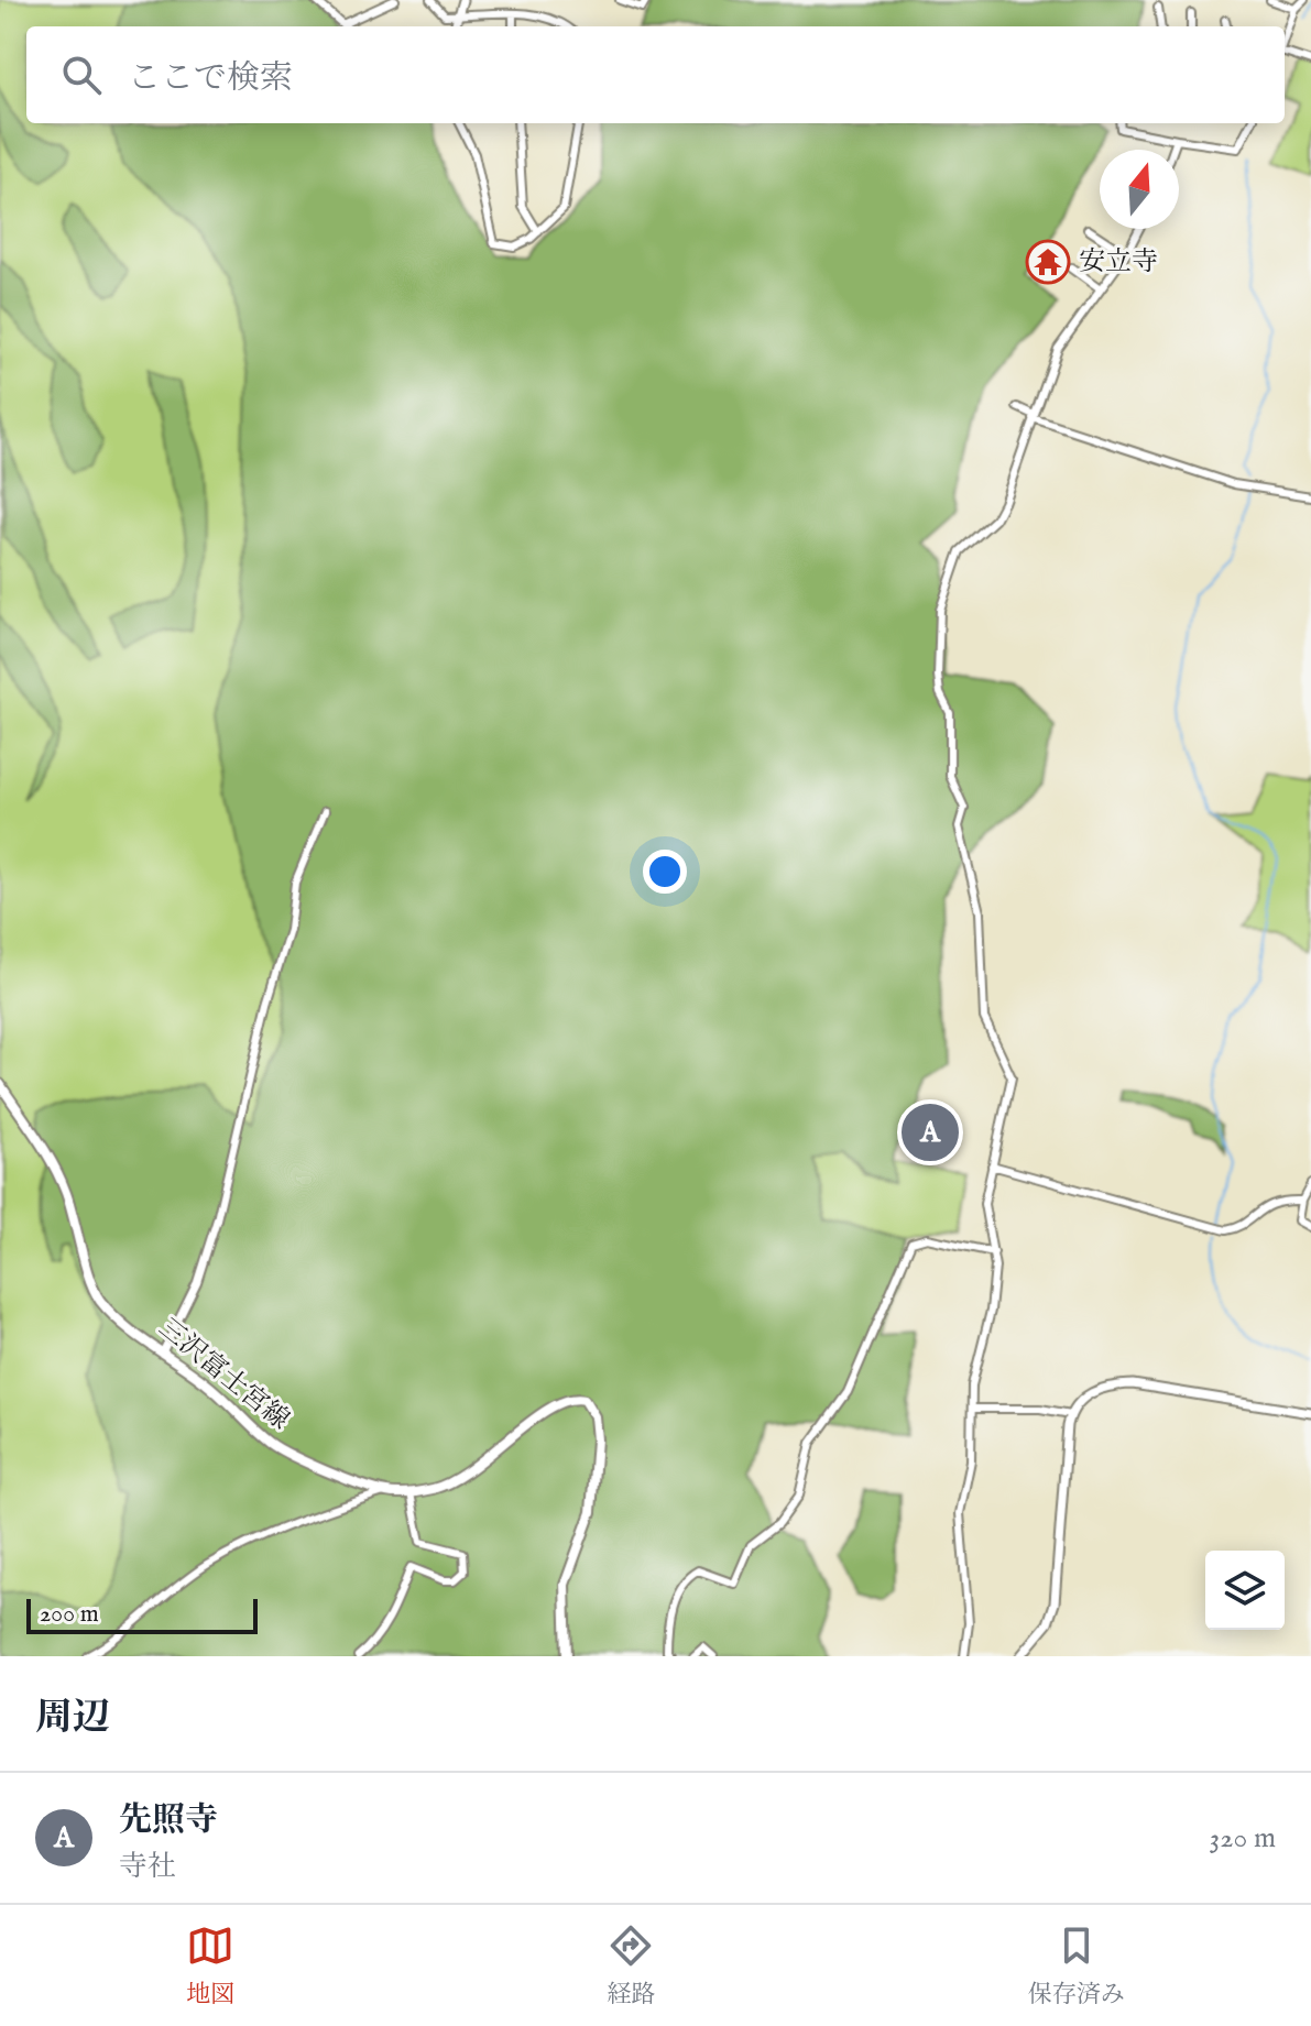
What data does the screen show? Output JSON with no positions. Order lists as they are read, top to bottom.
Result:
{
  "streets": {
    "main road": ["三沢富士宮線"]
  },
  "places": {
    "temple": ["安立寺"]
  },
  "scale_bar": "200 m",
  "north": "top",
  "page": {
    "search": "ここで検索",
    "pins": "A",
    "scale": "200 m",
    "heading": "周辺",
    "list": [
      {
        "mark": "A",
        "name": "先照寺",
        "note": "寺社",
        "value": "320 m"
      }
    ],
    "nav": ["地図", "経路", "保存済み"]
  }
}
